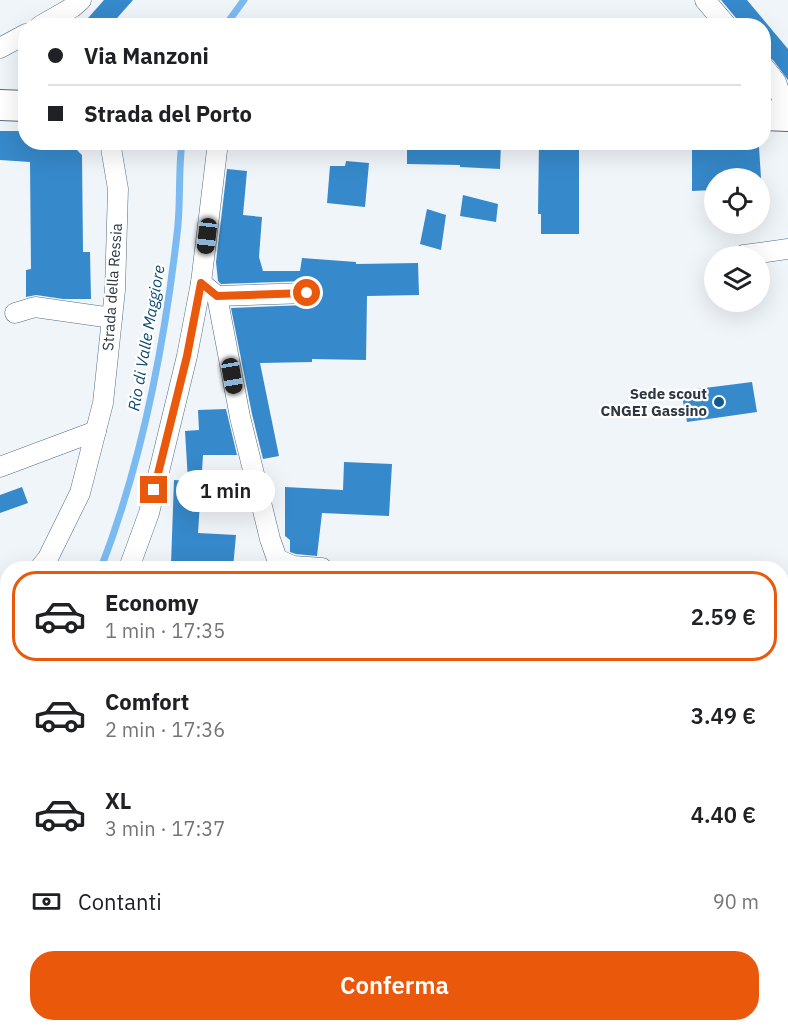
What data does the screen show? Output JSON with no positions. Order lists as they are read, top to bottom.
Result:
{
  "streets": {
    "street": ["Strada della Ressia"]
  },
  "water": ["Rio di Valle Maggiore"],
  "places": ["Sede scout CNGEI Gassino"],
  "page": {
    "banner": ["Via Manzoni", "Strada del Porto"],
    "bubble": "1 min",
    "list": [
      {
        "name": "Economy",
        "note": "1 min · 17:35",
        "value": "2.59 €"
      },
      {
        "name": "Comfort",
        "note": "2 min · 17:36",
        "value": "3.49 €"
      },
      {
        "name": "XL",
        "note": "3 min · 17:37",
        "value": "4.40 €"
      }
    ],
    "pay": ["Contanti", "90 m"],
    "buttons": "Conferma"
  }
}
